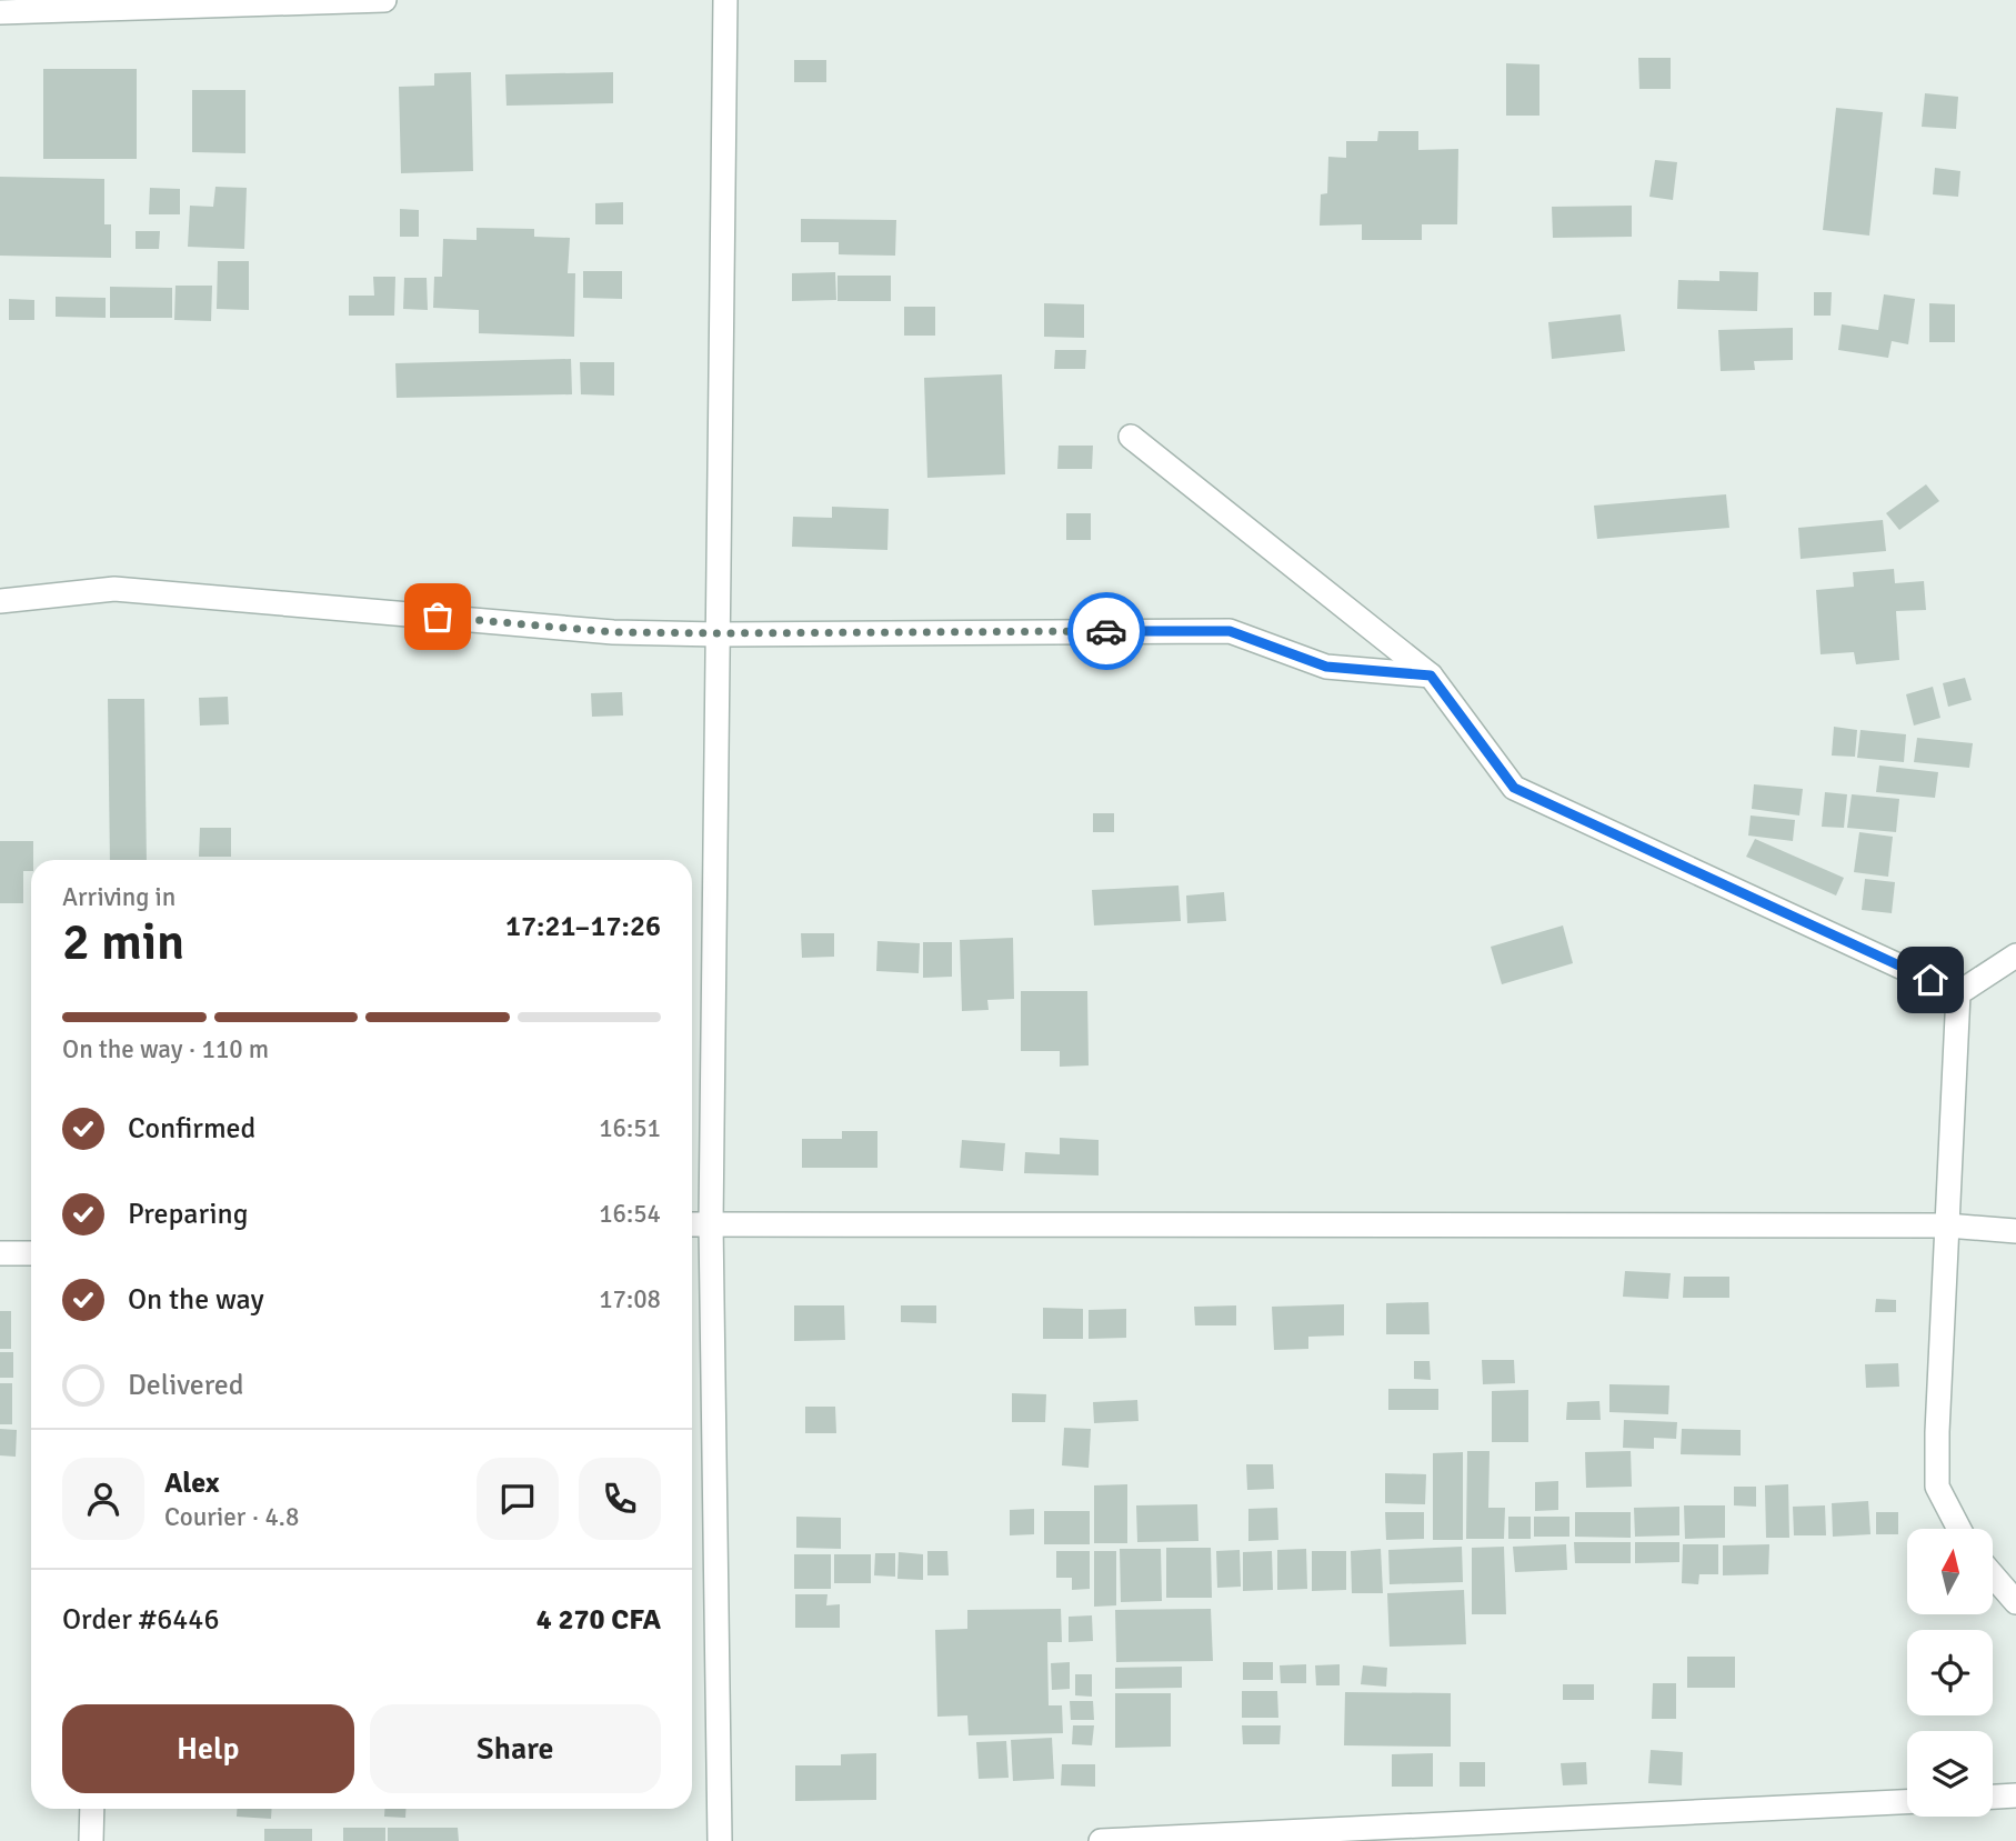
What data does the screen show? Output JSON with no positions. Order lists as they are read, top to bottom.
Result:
{
  "north": "top",
  "page": {
    "heading": ["2 min", "Arriving in", "17:21–17:26"],
    "panel": [
      "Alex",
      "Courier · 4.8",
      "Order #6446",
      "4 270 CFA"
    ],
    "bar": "On the way · 110 m",
    "list": [
      ["Confirmed", "16:51"],
      ["Preparing", "16:54"],
      ["On the way", "17:08"],
      "Delivered"
    ],
    "buttons": ["Help", "Share"]
  }
}
